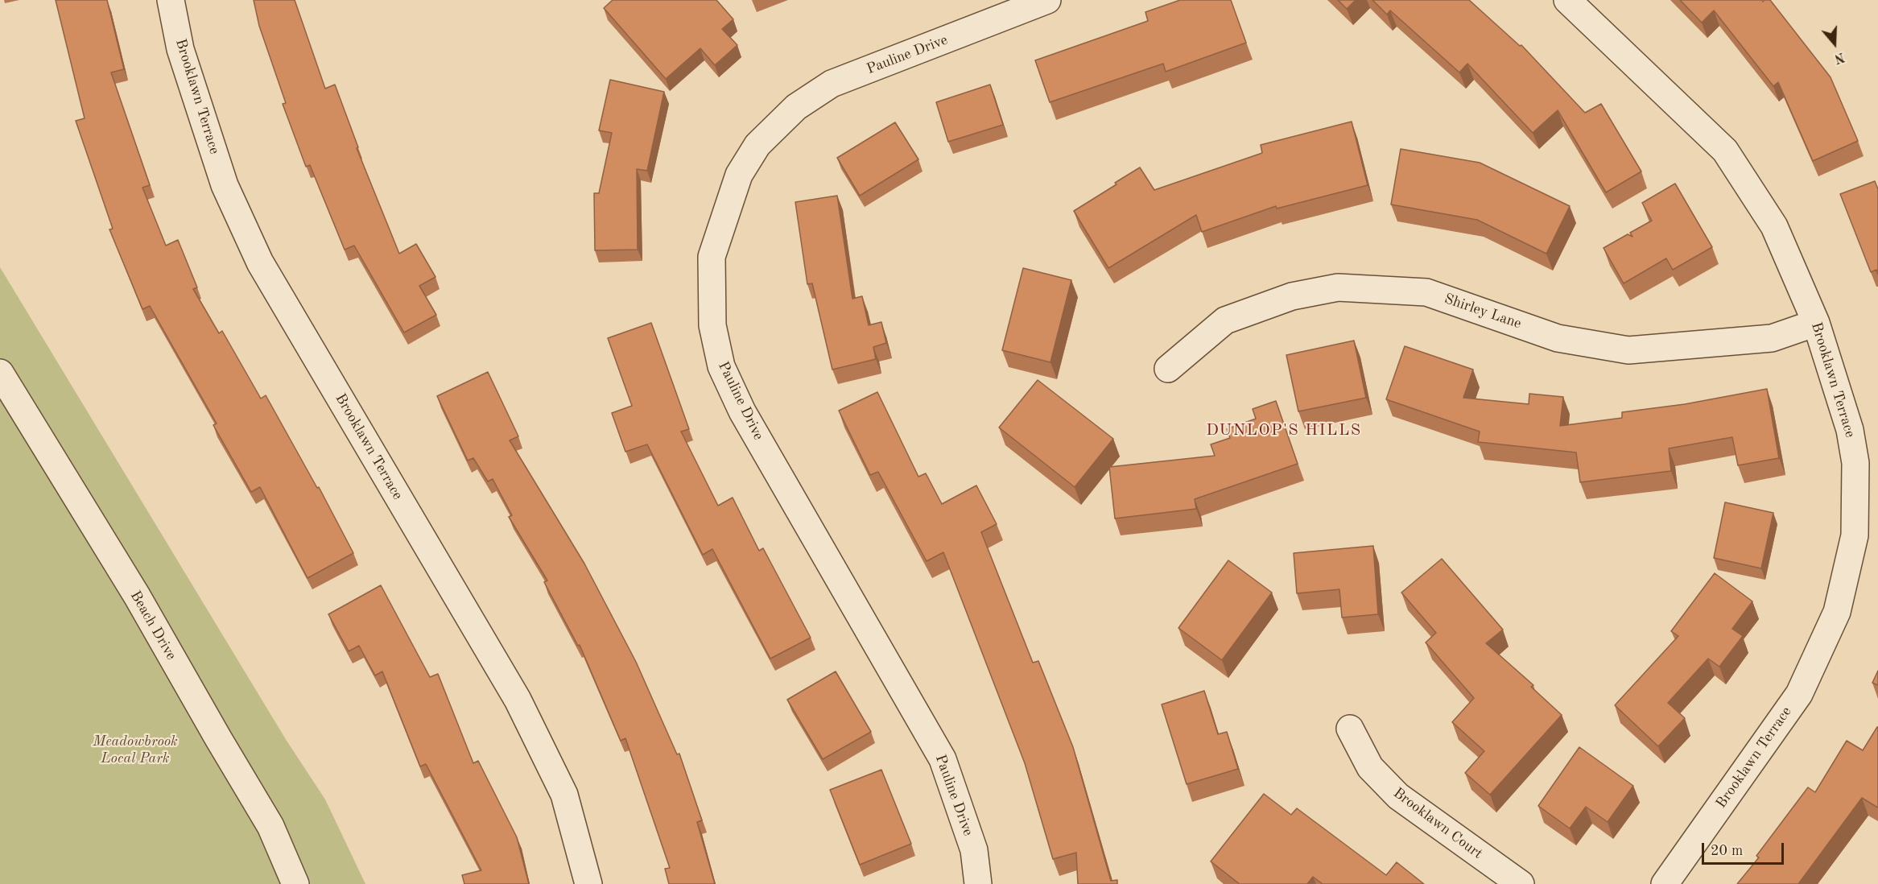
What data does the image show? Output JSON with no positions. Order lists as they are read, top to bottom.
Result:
{
  "streets": {
    "street": [
      "Pauline Drive",
      "Brooklawn Terrace",
      "Shirley Lane",
      "Beach Drive",
      "Brooklawn Court"
    ]
  },
  "crossings": [
    ["Brooklawn Terrace", "Shirley Lane"]
  ],
  "districts": ["DUNLOP'S HILLS"],
  "parks": ["Meadowbrook Local Park"],
  "scale_bar": "20 m",
  "north": "bottom"
}
